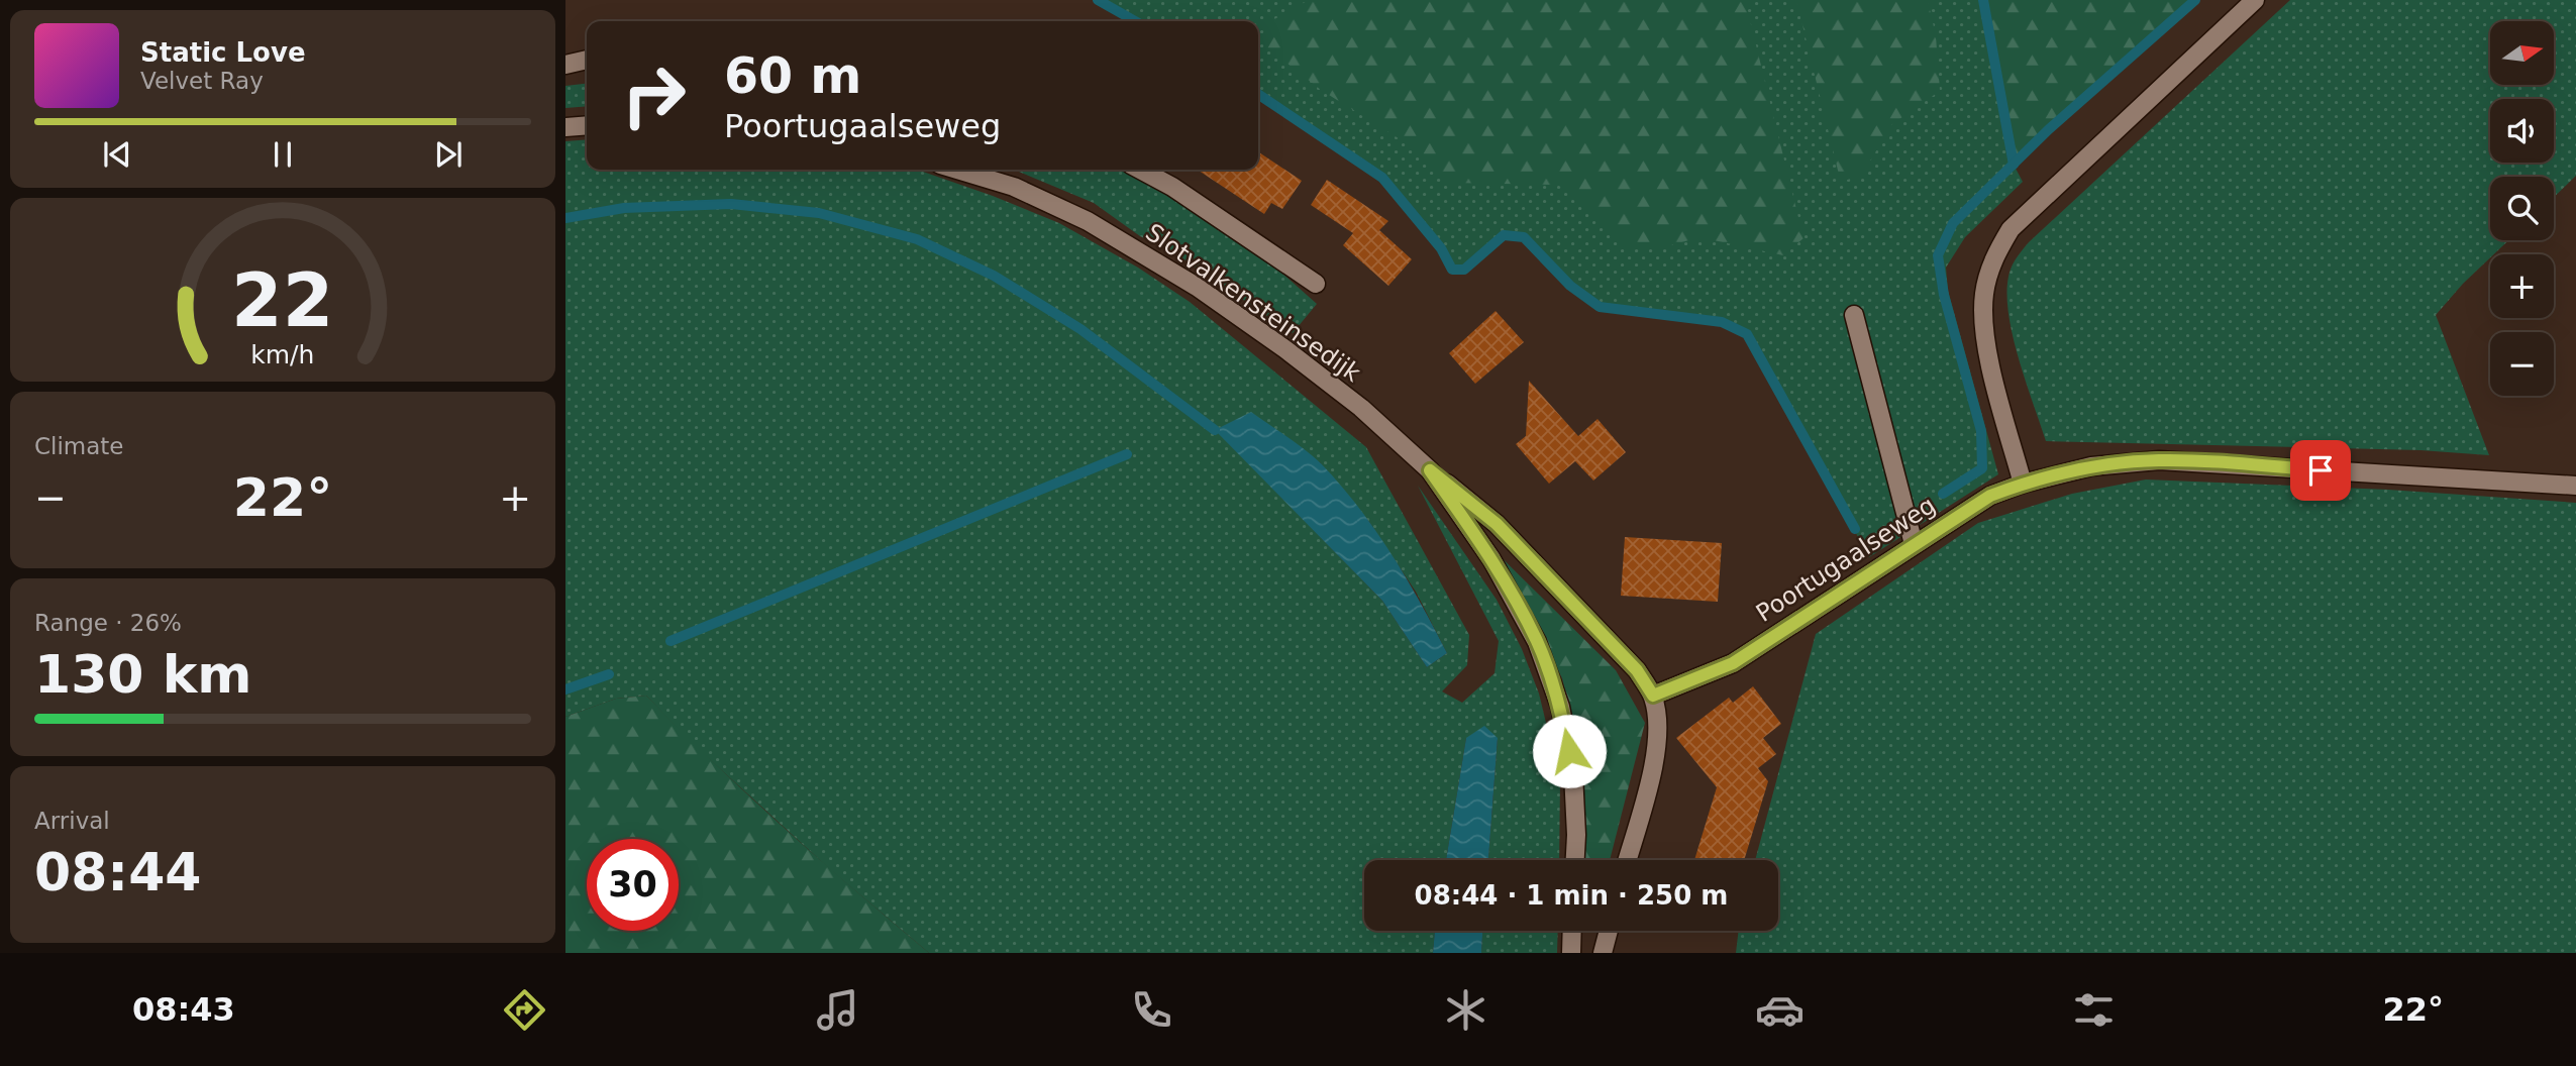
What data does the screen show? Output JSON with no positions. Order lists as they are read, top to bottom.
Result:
{
  "streets": {
    "street": ["Slotvalkensteinsedijk", "Poortugaalseweg"]
  },
  "north": "right",
  "page": {
    "map_buttons": ["+", "−"],
    "turn": ["60 m", "Poortugaalseweg"],
    "song": ["Static Love", "Velvet Ray"],
    "tile": [
      "Climate",
      ["Range · 26%", "130 km"],
      ["Arrival", "08:44"]
    ],
    "heat": ["−", "22°", "+"],
    "limit": "30",
    "trip": "08:44 · 1 min · 250 m",
    "tabs": ["08:43", "22°"],
    "gauge": ["22", "km/h"]
  }
}
